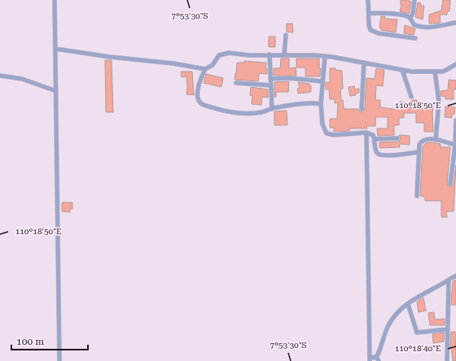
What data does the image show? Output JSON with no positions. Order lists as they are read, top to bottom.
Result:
{
  "scale_bar": "100 m",
  "coordinates": ["7°53'30\"S", "110°18'50\"E", "110°18'40\"E"]
}
